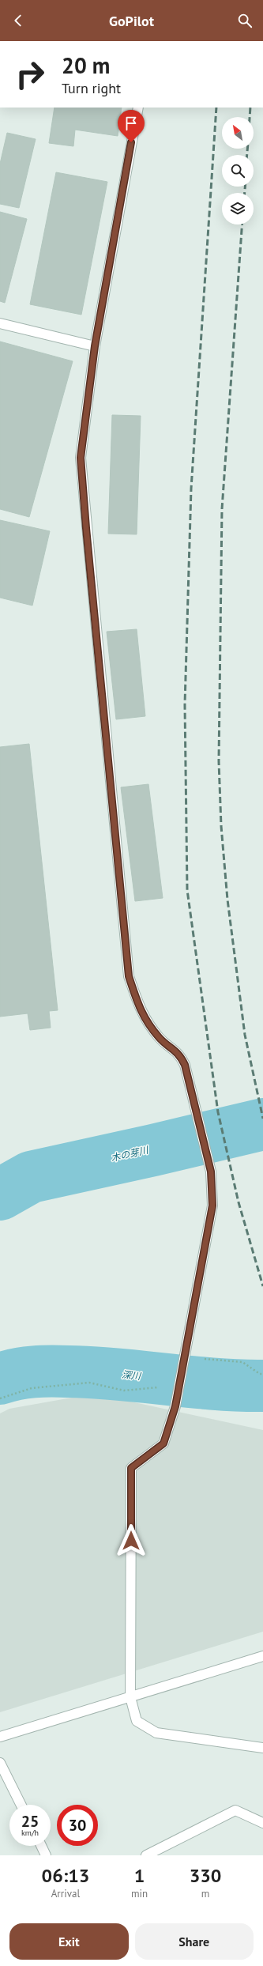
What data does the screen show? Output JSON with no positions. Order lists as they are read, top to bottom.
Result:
{
  "water": ["木の芽川", "深川"],
  "north": "top left",
  "page": {
    "header": "GoPilot",
    "turn": ["20 m", "Turn right"],
    "speed": "25 km/h",
    "limit": "30",
    "eta": [
      "06:13",
      "Arrival",
      "1",
      "min",
      "330",
      "m"
    ],
    "buttons": ["Exit", "Share"]
  }
}
